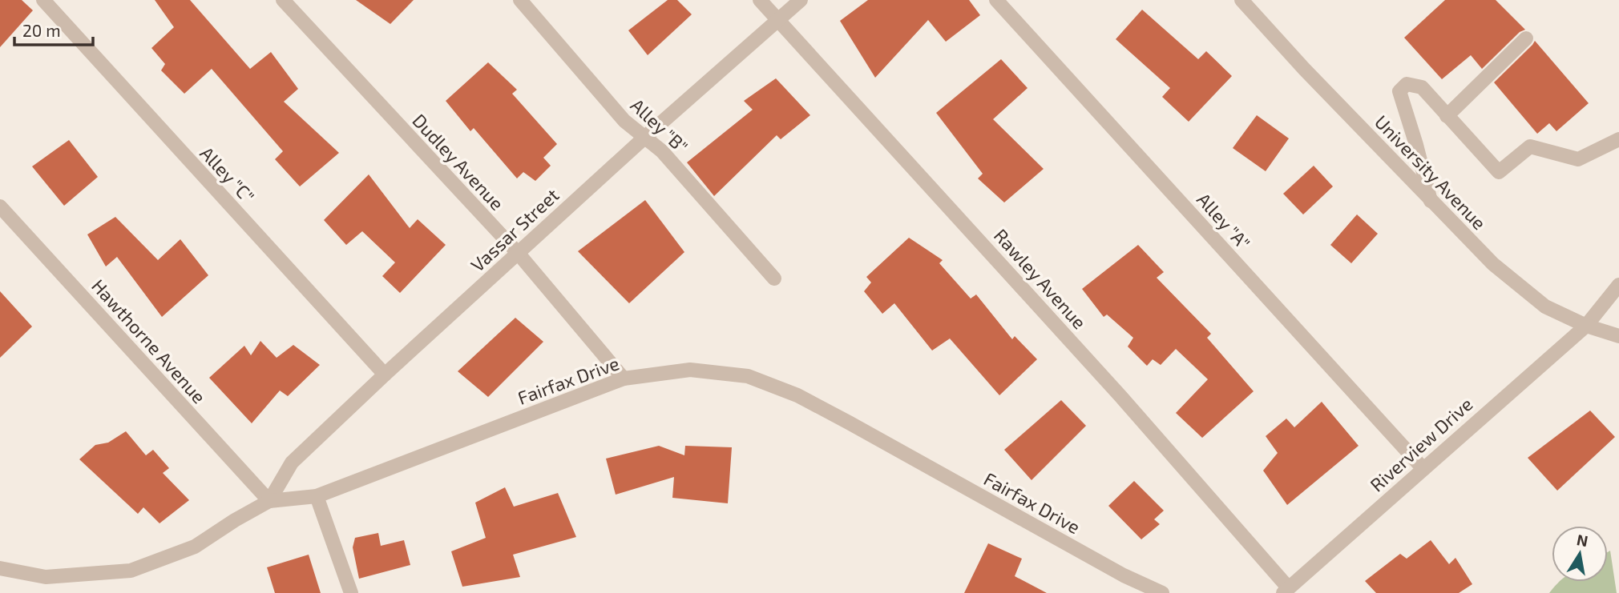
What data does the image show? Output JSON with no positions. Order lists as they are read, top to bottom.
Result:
{
  "streets": {
    "street": [
      "Alley \"B\"",
      "Dudley Avenue",
      "University Avenue",
      "Alley \"C\"",
      "Alley \"A\"",
      "Vassar Street",
      "Rawley Avenue",
      "Hawthorne Avenue",
      "Fairfax Drive",
      "Riverview Drive"
    ]
  },
  "crossings": [
    ["Alley \"B\"", "Vassar Street"],
    ["Dudley Avenue", "Vassar Street"],
    ["Dudley Avenue", "Fairfax Drive"],
    ["University Avenue", "Riverview Drive"],
    ["Alley \"C\"", "Vassar Street"],
    ["Alley \"A\"", "Riverview Drive"],
    ["Vassar Street", "Rawley Avenue"],
    ["Vassar Street", "Hawthorne Avenue"],
    ["Vassar Street", "Fairfax Drive"],
    ["Rawley Avenue", "Riverview Drive"],
    ["Hawthorne Avenue", "Fairfax Drive"]
  ],
  "scale_bar": "20 m",
  "north": "top"
}
